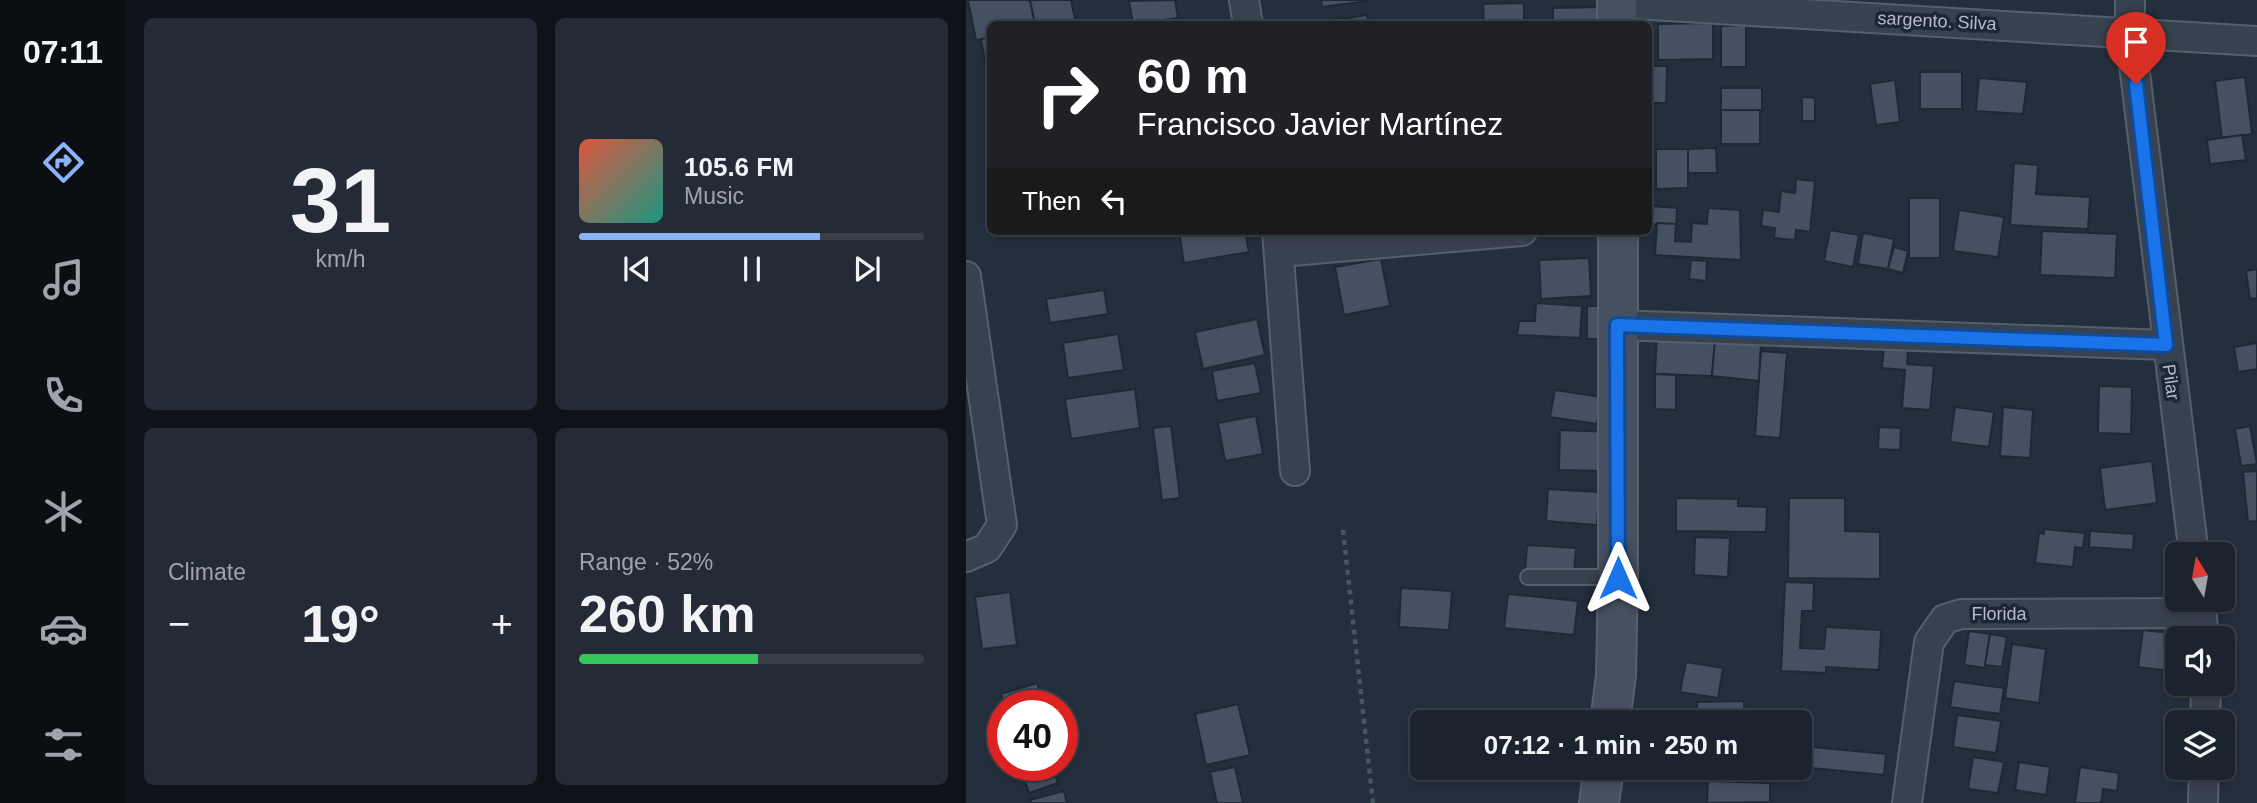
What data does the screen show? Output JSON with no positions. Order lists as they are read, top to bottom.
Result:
{
  "streets": {
    "street": ["sargento. Silva", "Pilar", "Florida"]
  },
  "crossings": [
    ["sargento. Silva", "Pilar"]
  ],
  "north": "top",
  "page": {
    "tabs": "07:11",
    "tile": [
      ["31", "km/h"],
      "Climate",
      ["Range · 52%", "260 km"]
    ],
    "turn": ["60 m", "Francisco Javier Martínez"],
    "song": ["105.6 FM", "Music"],
    "then": "Then",
    "heat": ["−", "19°", "+"],
    "limit": "40",
    "trip": "07:12 · 1 min · 250 m"
  }
}
